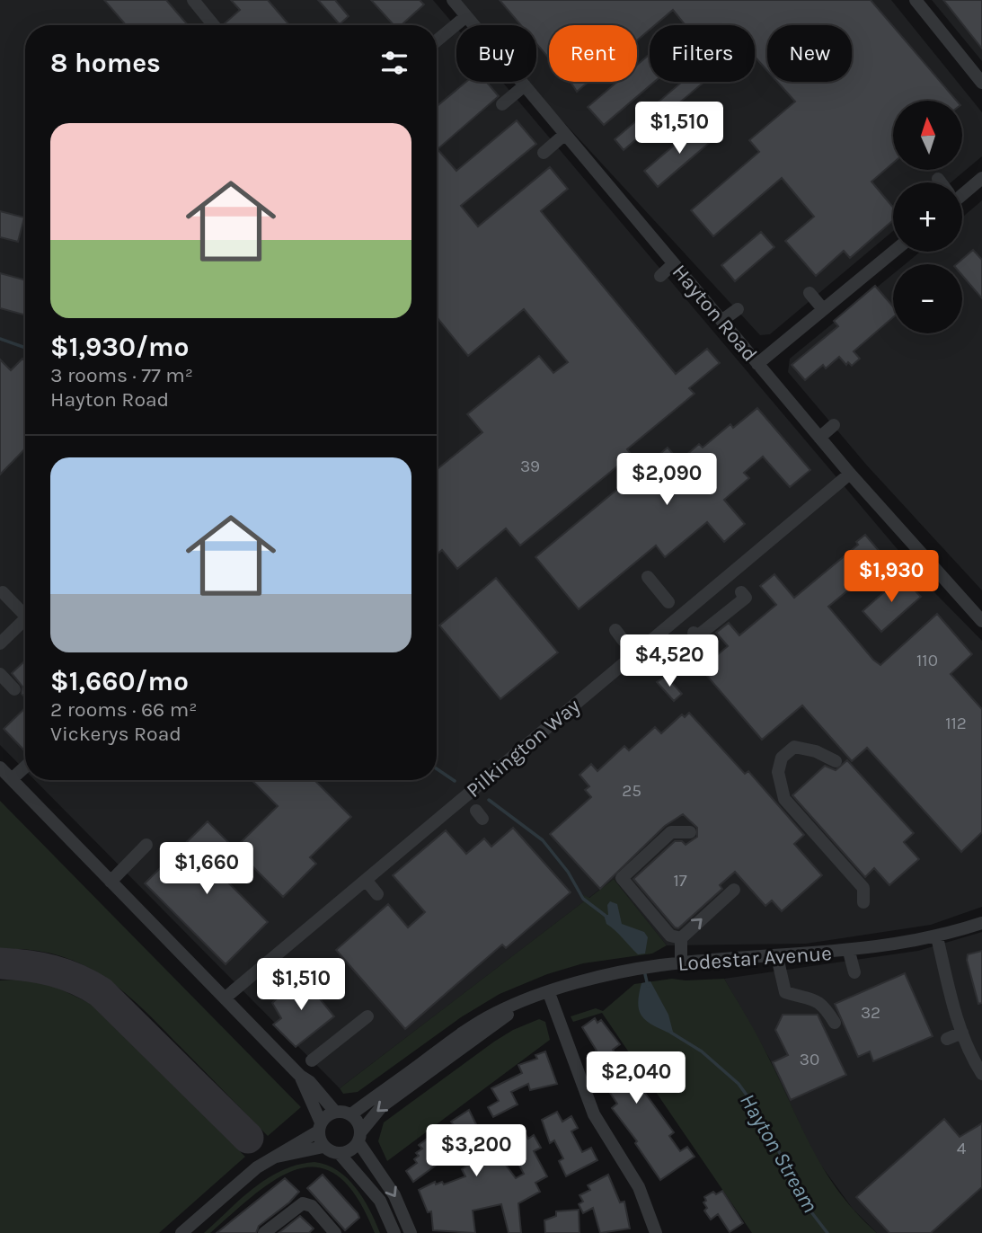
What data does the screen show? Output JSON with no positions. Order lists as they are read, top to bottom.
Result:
{
  "streets": {
    "street": ["Hayton Road", "Pilkington Way", "Lodestar Avenue"]
  },
  "crossings": [
    ["Hayton Road", "Pilkington Way"]
  ],
  "water": ["Hayton Stream"],
  "house_numbers": [
    "39",
    "110",
    "112",
    "25",
    "17",
    "32",
    "30",
    "4"
  ],
  "north": "top",
  "page": {
    "chip": [
      "Buy",
      "Rent",
      "Filters",
      "New"
    ],
    "heading": "8 homes",
    "map_buttons": ["+", "−"],
    "list": [
      {
        "name": "$1,930/mo",
        "note": "3 rooms · 77 m² · Hayton Road"
      },
      {
        "name": "$1,660/mo",
        "note": "2 rooms · 66 m² · Vickerys Road"
      }
    ],
    "price": [
      "$1,510",
      "$2,090",
      "$1,930",
      "$4,520",
      "$1,660",
      "$1,510",
      "$2,040",
      "$3,200"
    ]
  }
}
